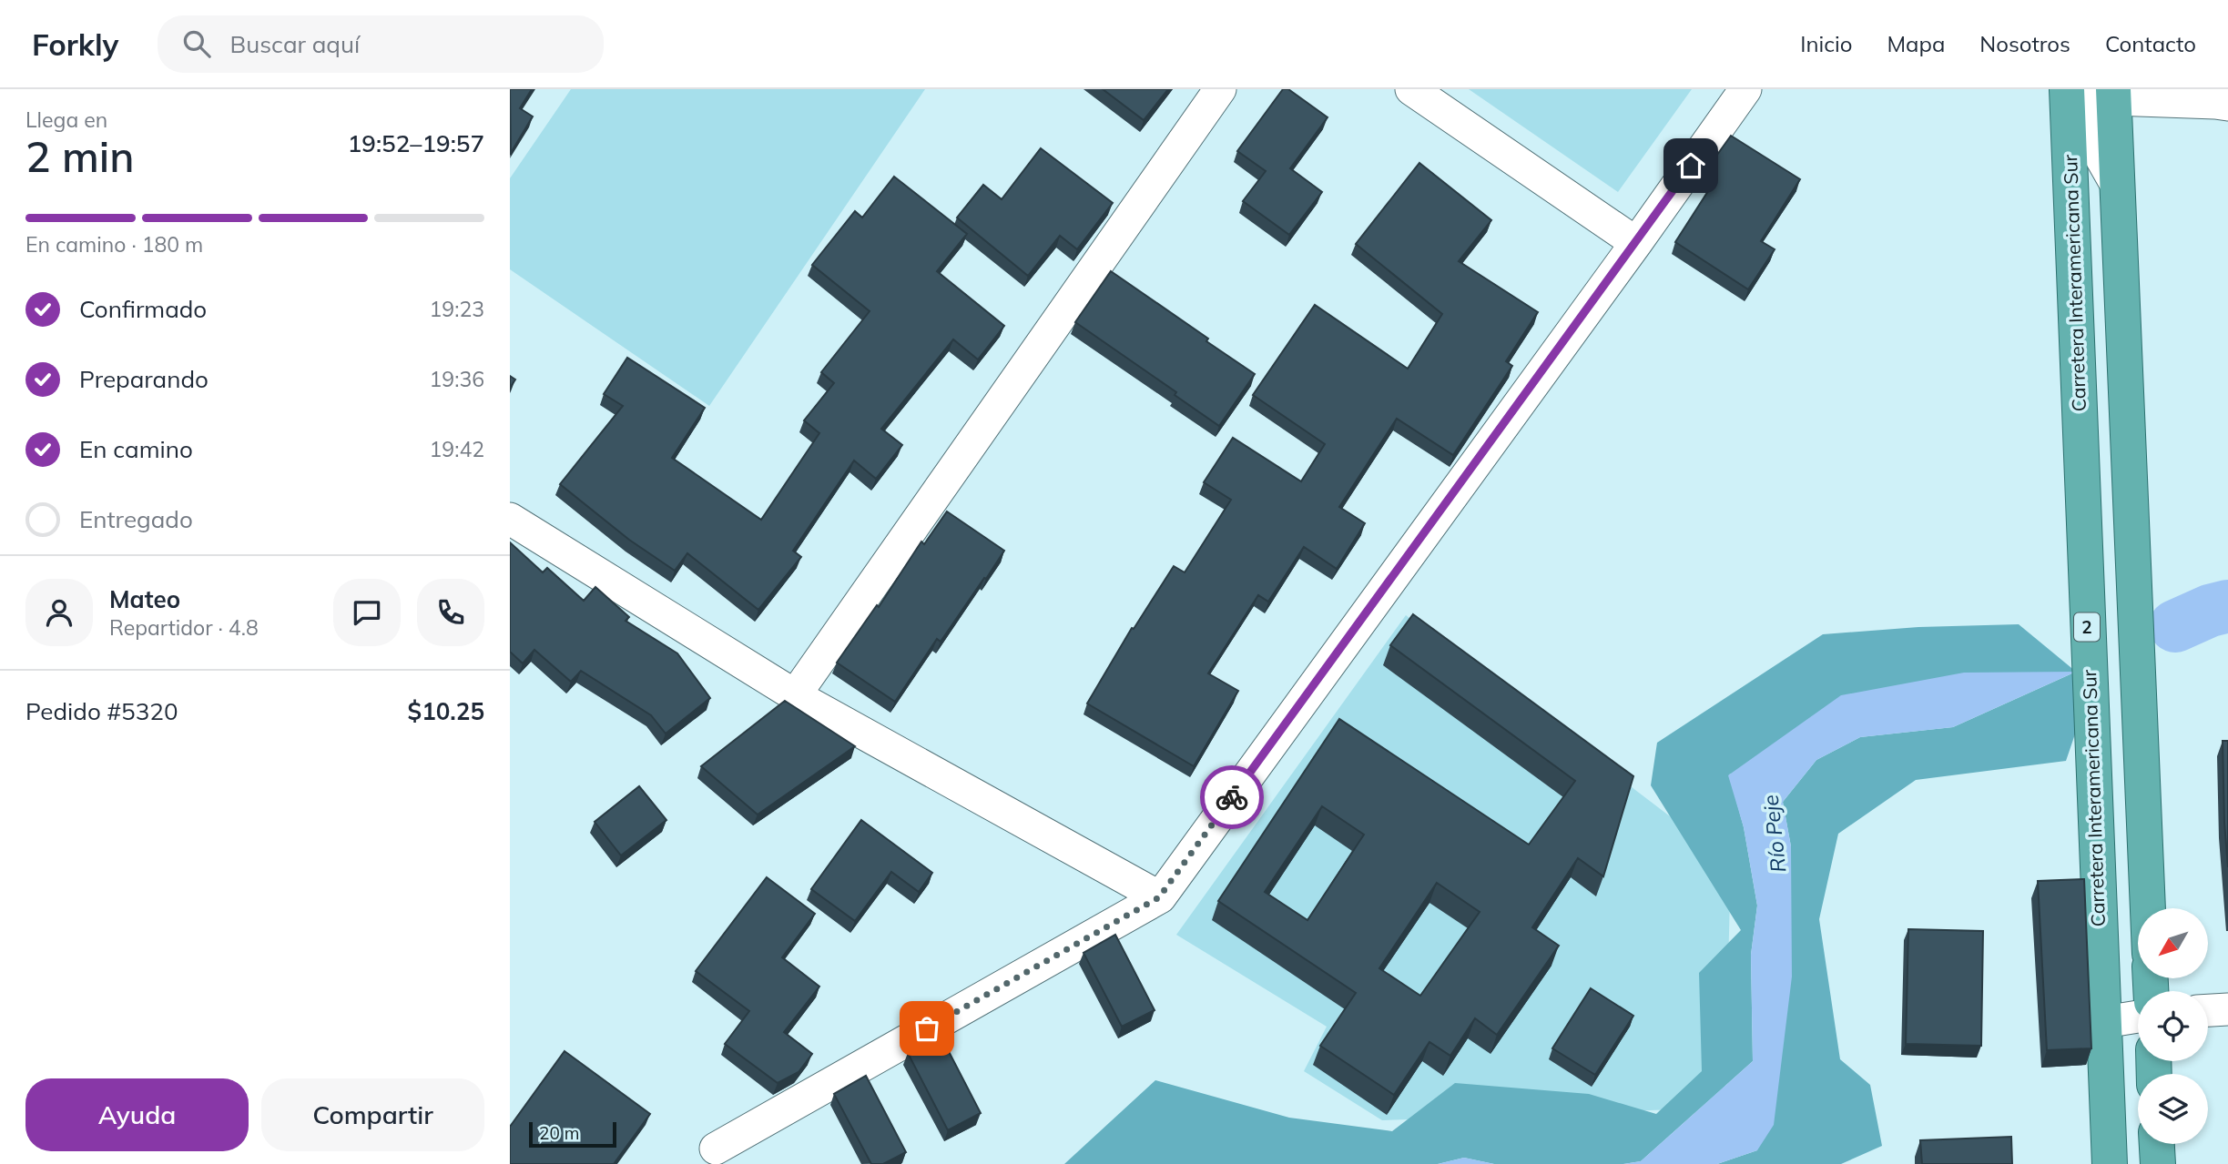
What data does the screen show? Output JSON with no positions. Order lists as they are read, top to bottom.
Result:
{
  "streets": {
    "highway": ["Carretera Interamericana Sur", "2"]
  },
  "water": ["Río Peje"],
  "scale_bar": "20 m",
  "north": "bottom left",
  "page": {
    "header": "Forkly",
    "search": "Buscar aquí",
    "nav": [
      "Inicio",
      "Mapa",
      "Nosotros",
      "Contacto"
    ],
    "heading": ["2 min", "Llega en", "19:52–19:57"],
    "panel": [
      "Mateo",
      "Repartidor · 4.8",
      "Pedido #5320",
      "$10.25"
    ],
    "bar": "En camino · 180 m",
    "list": [
      ["Confirmado", "19:23"],
      ["Preparando", "19:36"],
      ["En camino", "19:42"],
      "Entregado"
    ],
    "buttons": ["Ayuda", "Compartir"],
    "scale": "20 m"
  }
}
